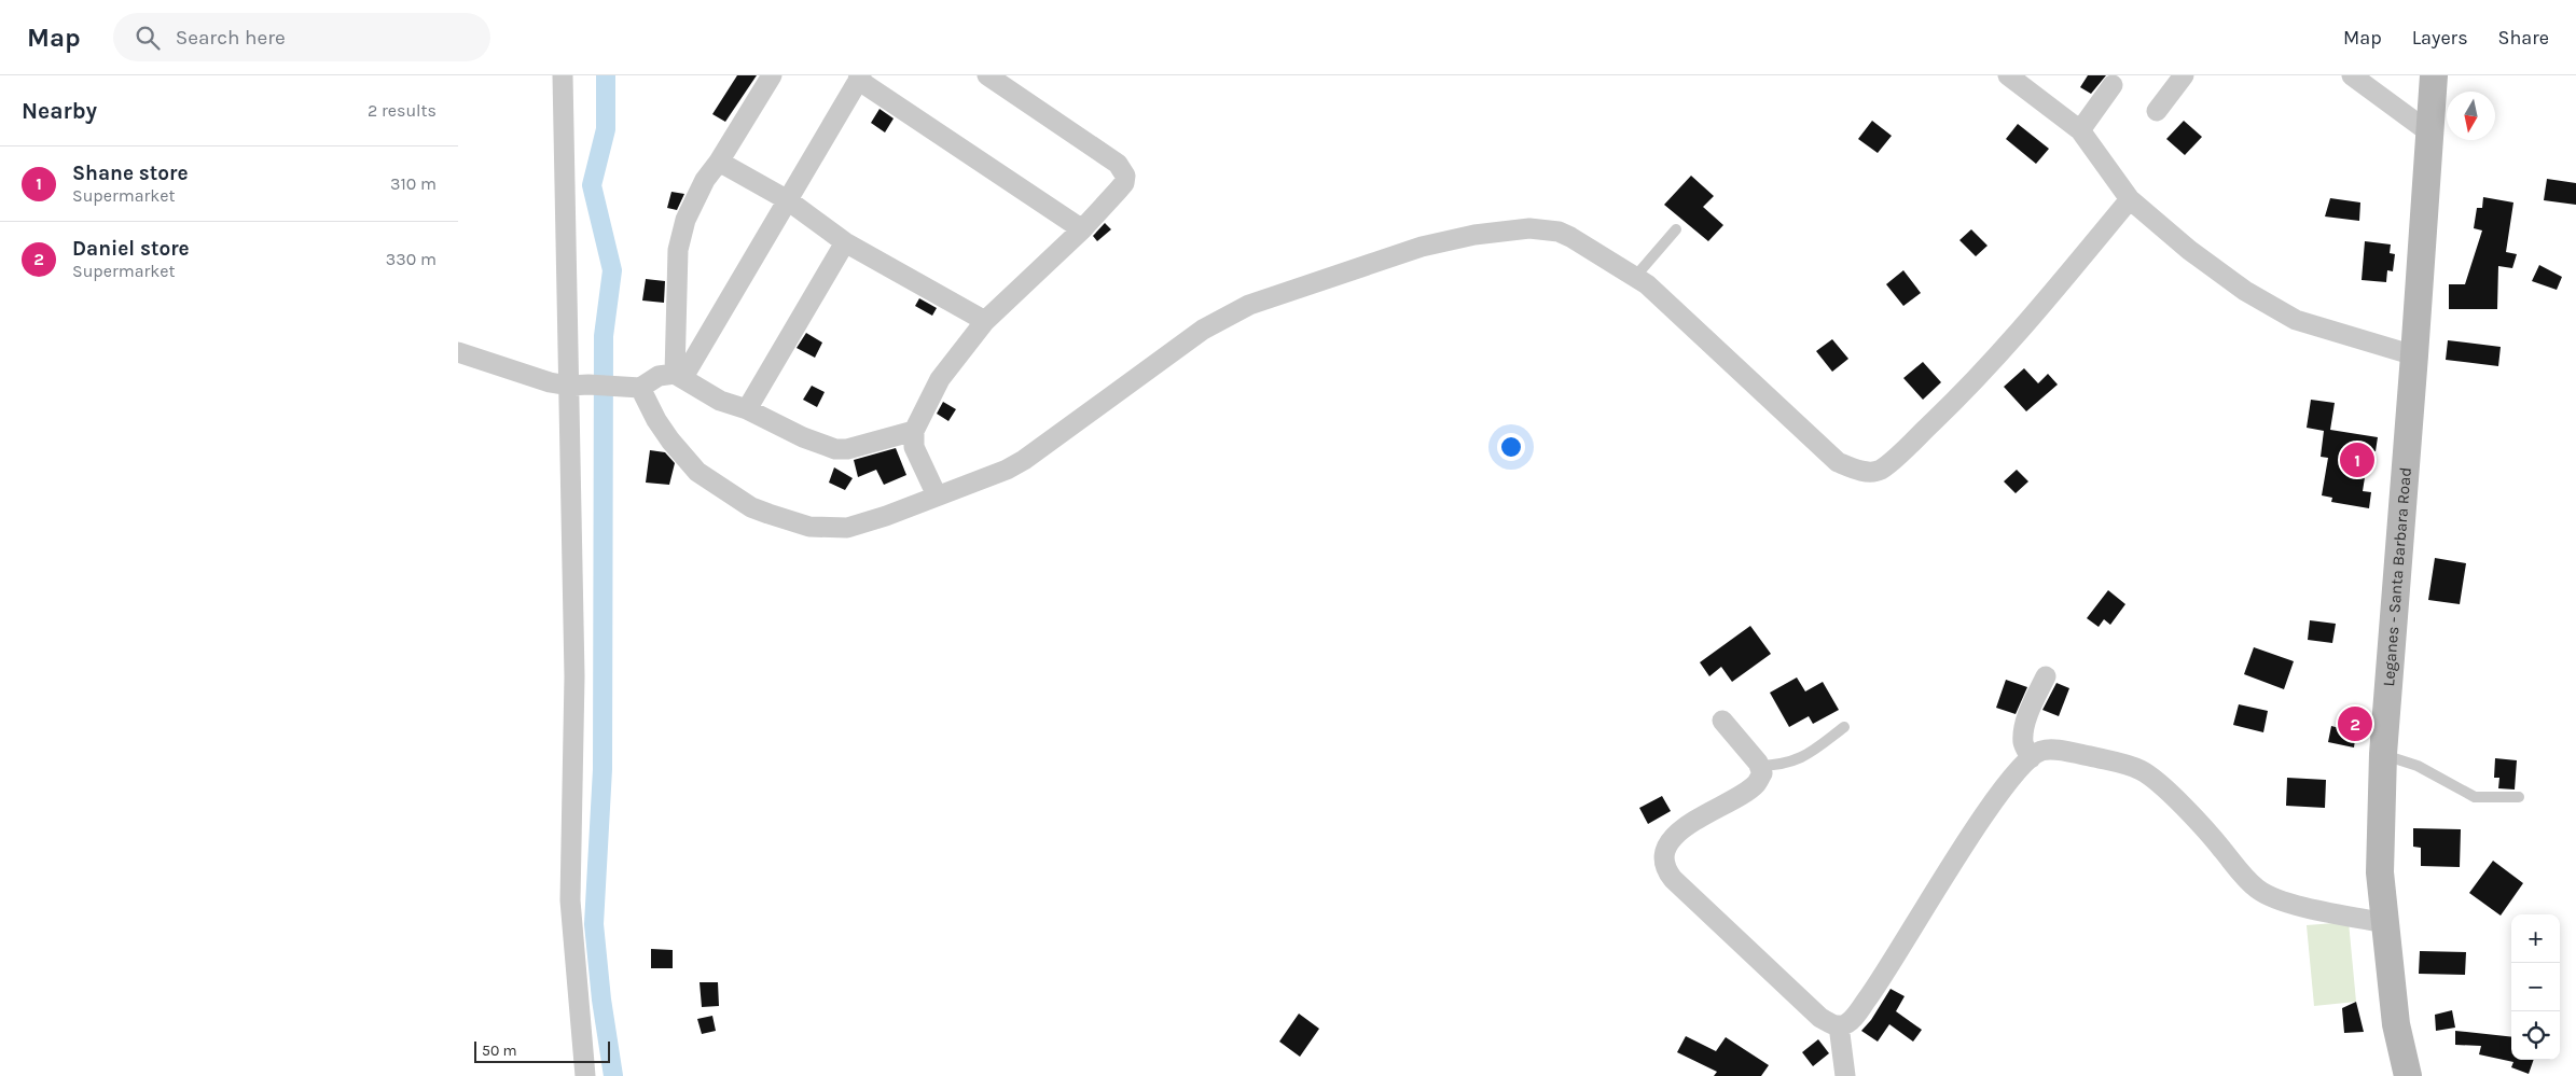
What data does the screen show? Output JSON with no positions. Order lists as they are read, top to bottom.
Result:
{
  "streets": {
    "main road": ["Leganes - Santa Barbara Road"]
  },
  "scale_bar": "50 m",
  "north": "bottom",
  "page": {
    "header": "Map",
    "search": "Search here",
    "nav": ["Map", "Layers", "Share"],
    "heading": ["Nearby", "2 results"],
    "list": [
      {
        "mark": "1",
        "name": "Shane store",
        "note": "Supermarket",
        "value": "310 m"
      },
      {
        "mark": "2",
        "name": "Daniel store",
        "note": "Supermarket",
        "value": "330 m"
      }
    ],
    "pins": ["1", "2"],
    "map_buttons": ["+", "−"],
    "scale": "50 m"
  }
}
